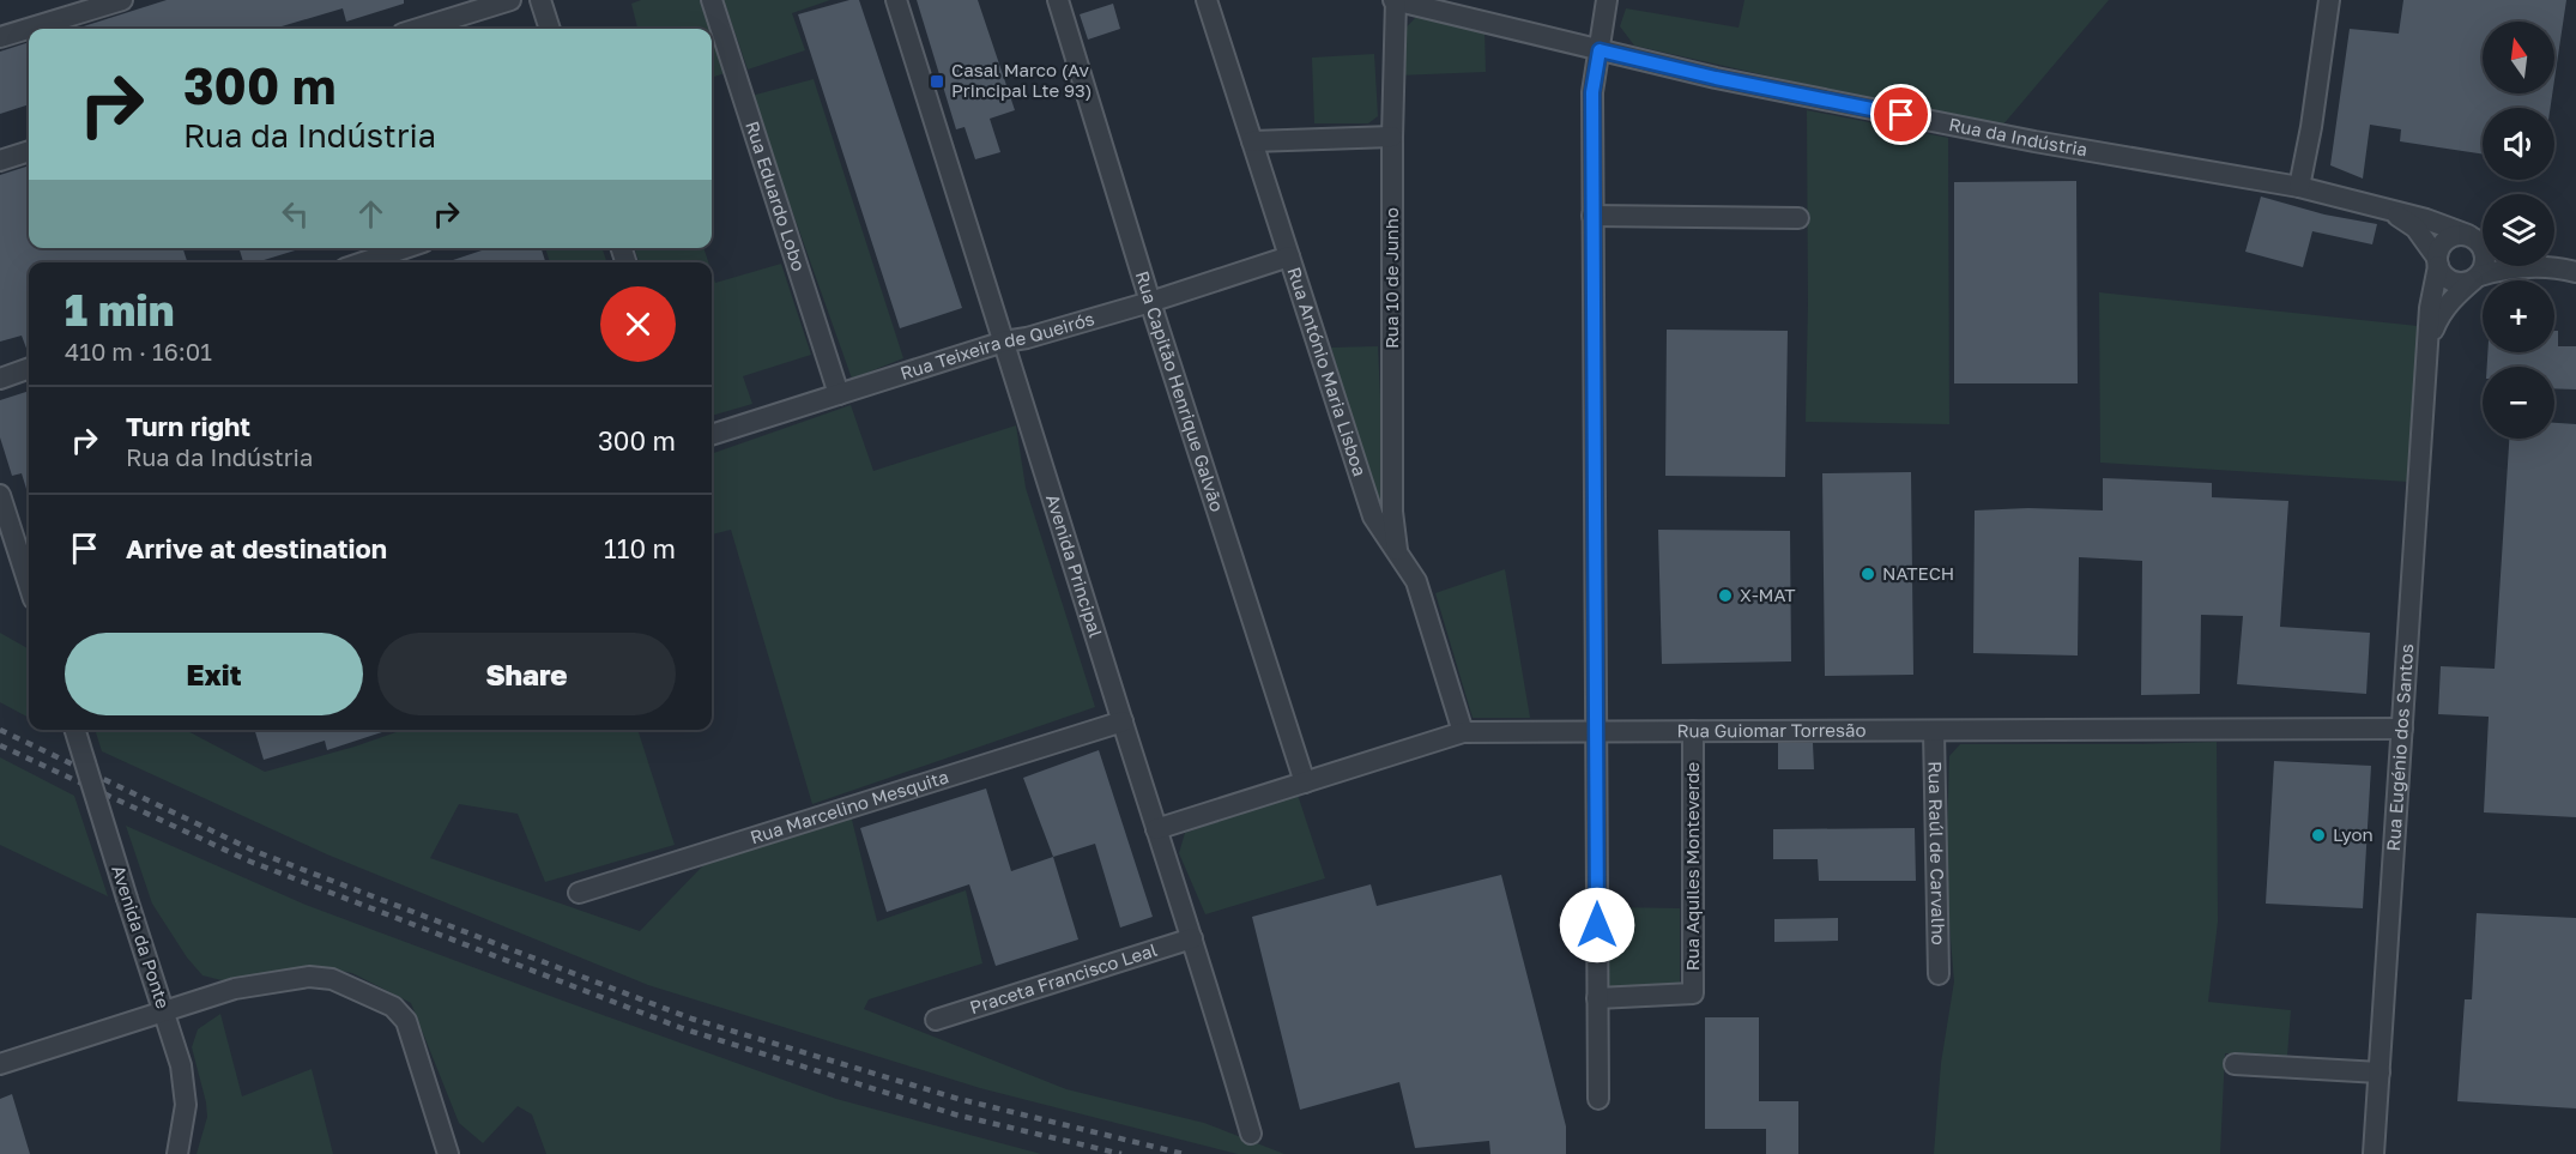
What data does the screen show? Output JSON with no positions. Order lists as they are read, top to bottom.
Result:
{
  "streets": {
    "street": [
      "Rua da Indústria",
      "Rua Eduardo Lobo",
      "Rua 10 de Junho",
      "Rua Teixeira de Queirós",
      "Rua António Maria Lisboa",
      "Rua Capitão Henrique Galvão",
      "Avenida Principal",
      "Rua Guiomar Torresão",
      "Rua Eugénio dos Santos",
      "Rua Marcelino Mesquita",
      "Rua Raúl de Carvalho",
      "Rua Aquiles Monteverde",
      "Avenida da Ponte",
      "Praceta Francisco Leal"
    ]
  },
  "crossings": [
    ["Rua da Indústria", "Rua 10 de Junho"],
    ["Rua da Indústria", "Rua Eugénio dos Santos"],
    ["Rua Eduardo Lobo", "Rua Teixeira de Queirós"],
    ["Rua 10 de Junho", "Rua António Maria Lisboa"],
    ["Rua Teixeira de Queirós", "Rua António Maria Lisboa"],
    ["Rua Teixeira de Queirós", "Rua Capitão Henrique Galvão"],
    ["Rua Teixeira de Queirós", "Avenida Principal"],
    ["Rua António Maria Lisboa", "Rua Guiomar Torresão"],
    ["Rua Capitão Henrique Galvão", "Rua Guiomar Torresão"],
    ["Avenida Principal", "Rua Guiomar Torresão"],
    ["Avenida Principal", "Rua Marcelino Mesquita"],
    ["Avenida Principal", "Praceta Francisco Leal"],
    ["Rua Guiomar Torresão", "Rua Eugénio dos Santos"],
    ["Rua Guiomar Torresão", "Rua Raúl de Carvalho"],
    ["Rua Guiomar Torresão", "Rua Aquiles Monteverde"]
  ],
  "places": {
    "transit": ["Casal Marco (Av Principal Lte 93)"],
    "other": ["NATECH", "X-MAT", "Lyon"]
  },
  "north": "top",
  "page": {
    "map_buttons": ["+", "−"],
    "turn": ["300 m", "Rua da Indústria"],
    "heading": ["1 min", "410 m · 16:01"],
    "list": [
      {
        "name": "Turn right",
        "note": "Rua da Indústria",
        "value": "300 m"
      },
      {
        "name": "Arrive at destination",
        "value": "110 m"
      }
    ],
    "buttons": ["Exit", "Share"]
  }
}
